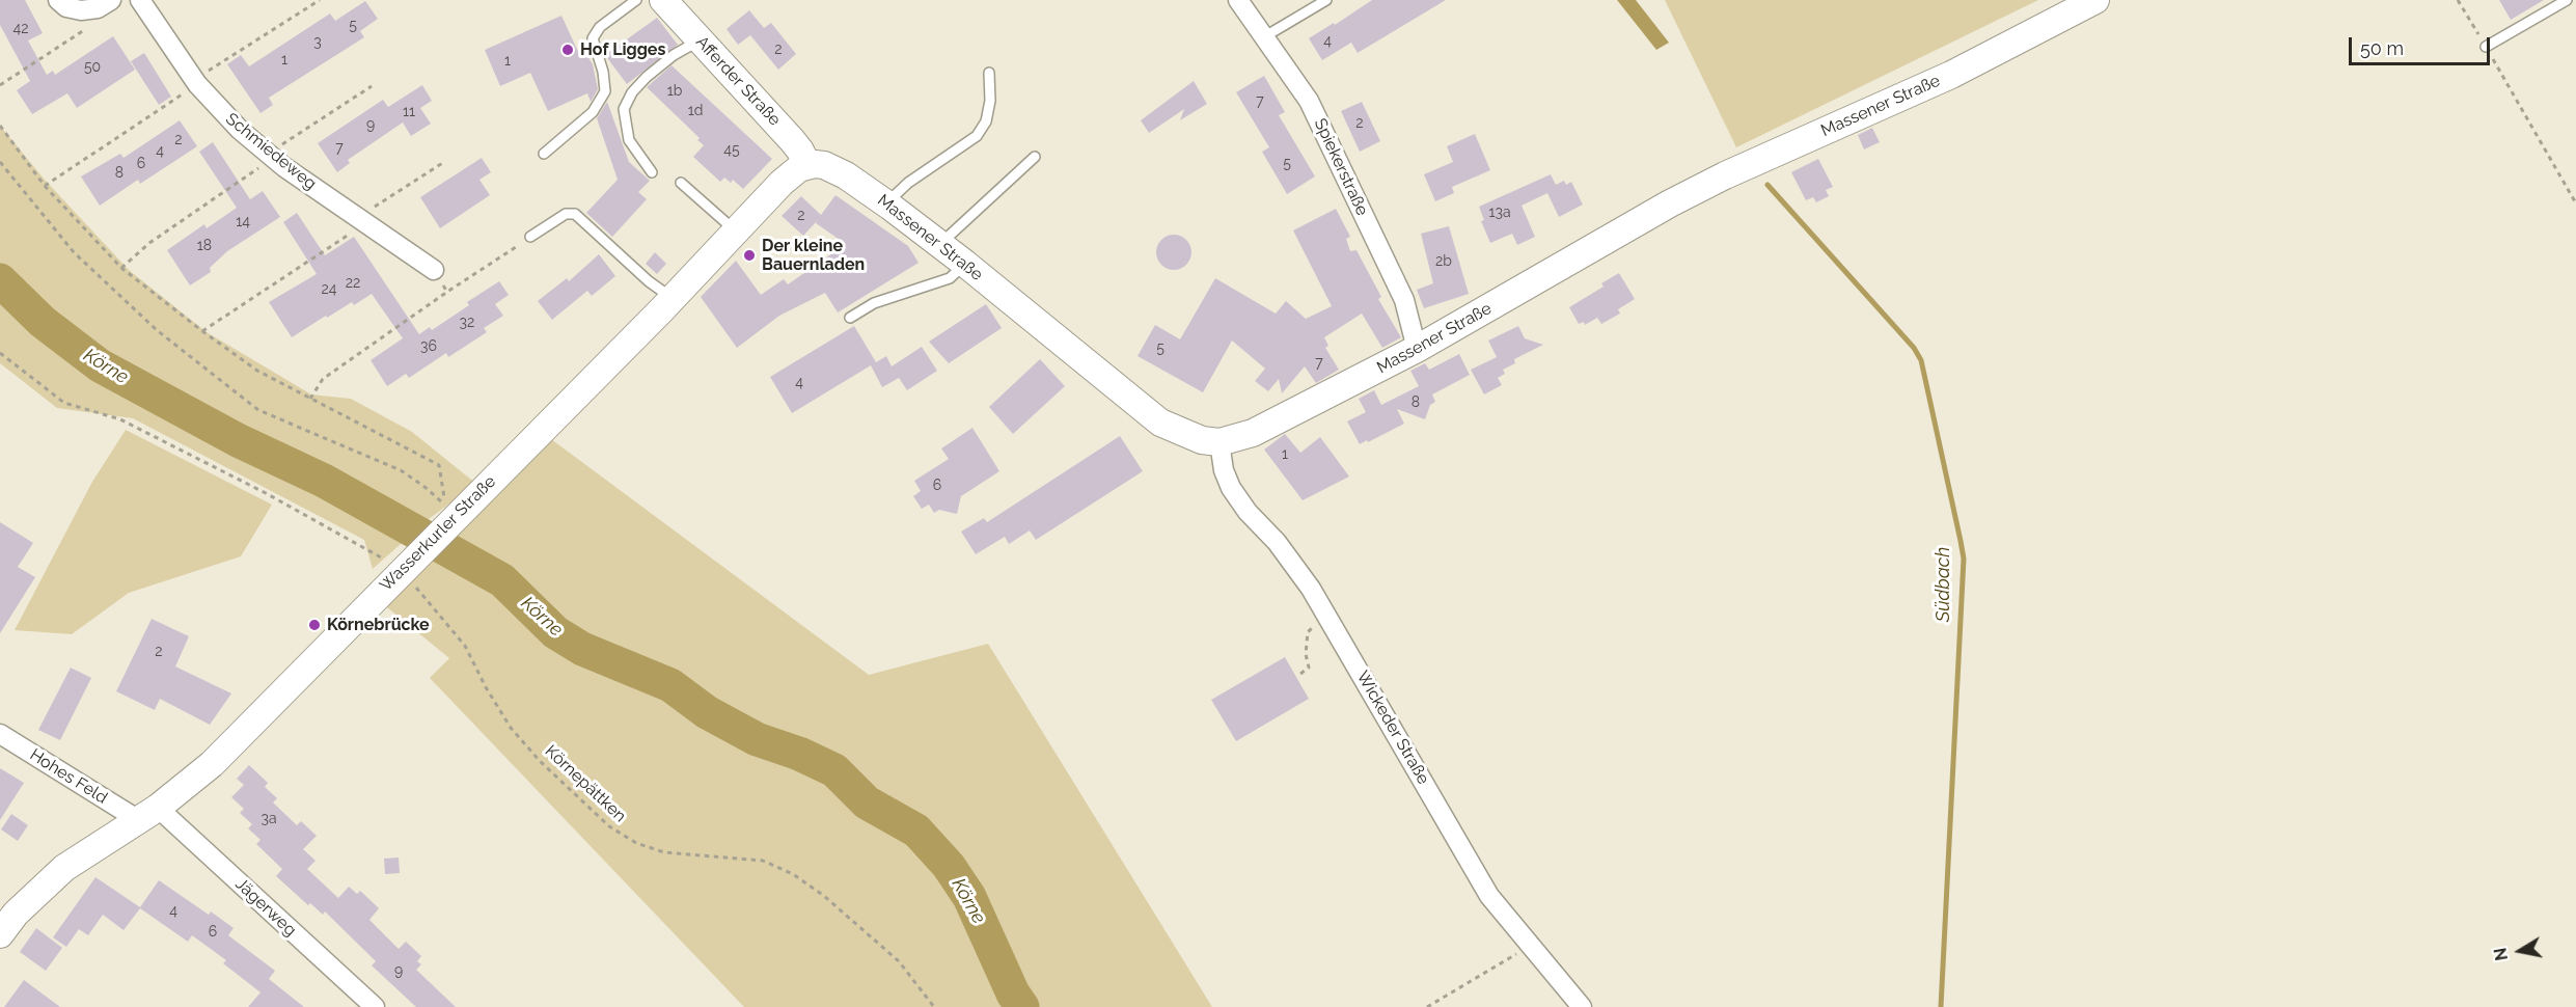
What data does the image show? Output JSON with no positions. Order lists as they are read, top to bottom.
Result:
{
  "streets": {
    "main road": ["Afferder Straße", "Massener Straße", "Wasserkurler Straße"],
    "street": [
      "Schmiedeweg",
      "Spiekerstraße",
      "Wickeder Straße",
      "Hohes Feld",
      "Jägerweg"
    ],
    "path": ["Körnepättken"]
  },
  "crossings": [
    ["Afferder Straße", "Massener Straße"],
    ["Afferder Straße", "Wasserkurler Straße"],
    ["Massener Straße", "Spiekerstraße"],
    ["Massener Straße", "Wasserkurler Straße"],
    ["Massener Straße", "Wickeder Straße"],
    ["Wasserkurler Straße", "Hohes Feld"],
    ["Wasserkurler Straße", "Körnepättken"],
    ["Wasserkurler Straße", "Jägerweg"],
    ["Hohes Feld", "Jägerweg"]
  ],
  "water": ["Körne", "Südbach"],
  "places": ["Hof Ligges", "Der kleine Bauernladen", "Körnebrücke"],
  "house_numbers": [
    "5",
    "42",
    "4",
    "3",
    "2",
    "1",
    "1",
    "50",
    "1b",
    "7",
    "1d",
    "11",
    "2",
    "9",
    "2",
    "7",
    "45",
    "4",
    "6",
    "5",
    "8",
    "13a",
    "2",
    "14",
    "18",
    "2b",
    "22",
    "24",
    "32",
    "36",
    "5",
    "7",
    "4",
    "8",
    "1",
    "6",
    "2",
    "3a",
    "4",
    "6",
    "9"
  ],
  "scale_bar": "50 m",
  "north": "left"
}
